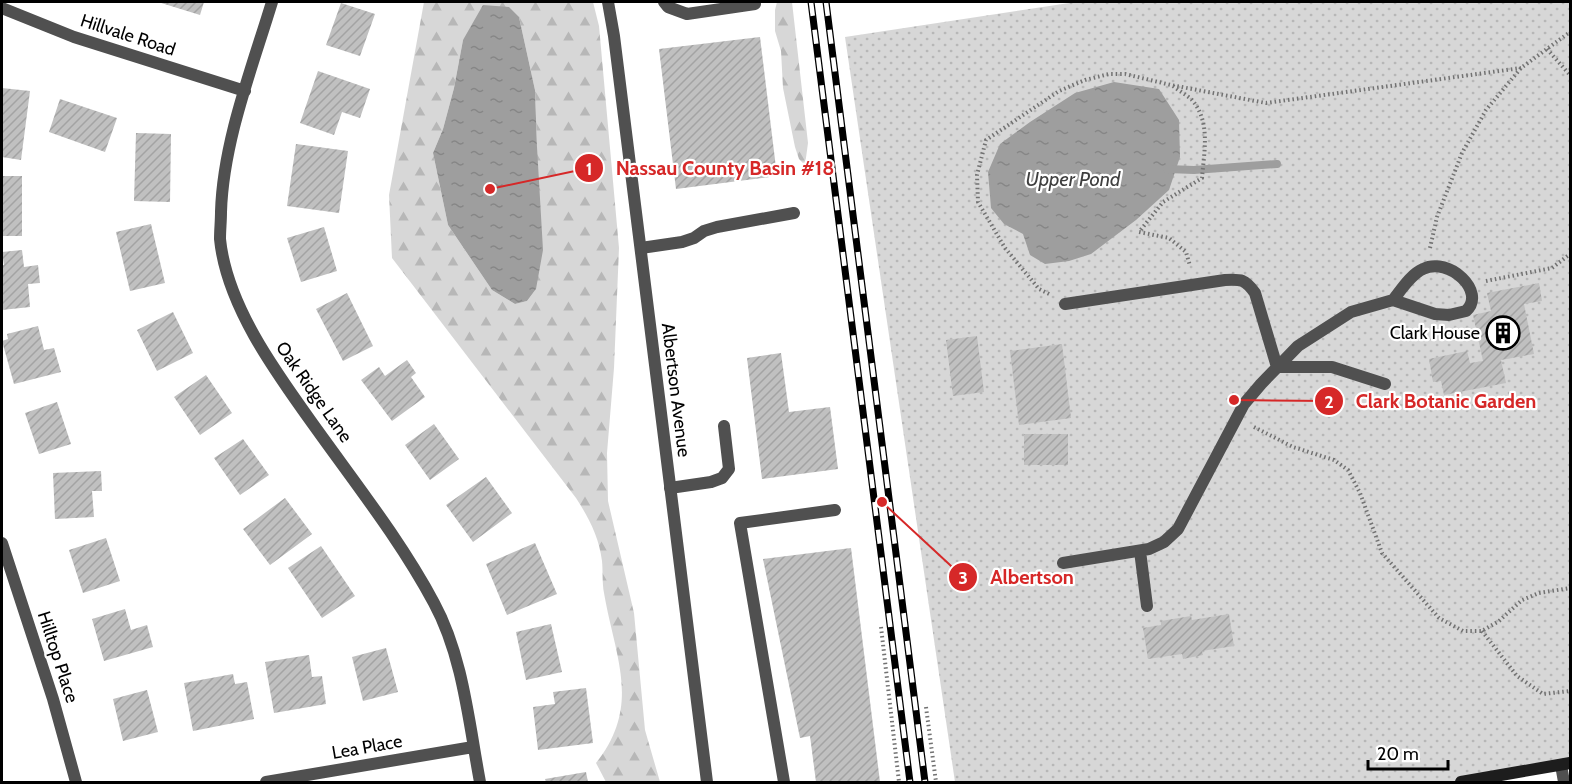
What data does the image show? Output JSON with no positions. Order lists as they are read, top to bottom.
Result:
{
  "streets": {
    "street": [
      "Hillvale Road",
      "Albertson Avenue",
      "Oak Ridge Lane",
      "Hilltop Place",
      "Lea Place"
    ]
  },
  "crossings": [
    ["Hillvale Road", "Oak Ridge Lane"],
    ["Oak Ridge Lane", "Lea Place"]
  ],
  "water": ["Upper Pond"],
  "places": {
    "other": ["Nassau County Basin #18", "Clark Botanic Garden", "Albertson"],
    "building": ["Clark House"]
  },
  "scale_bar": "20 m"
}
